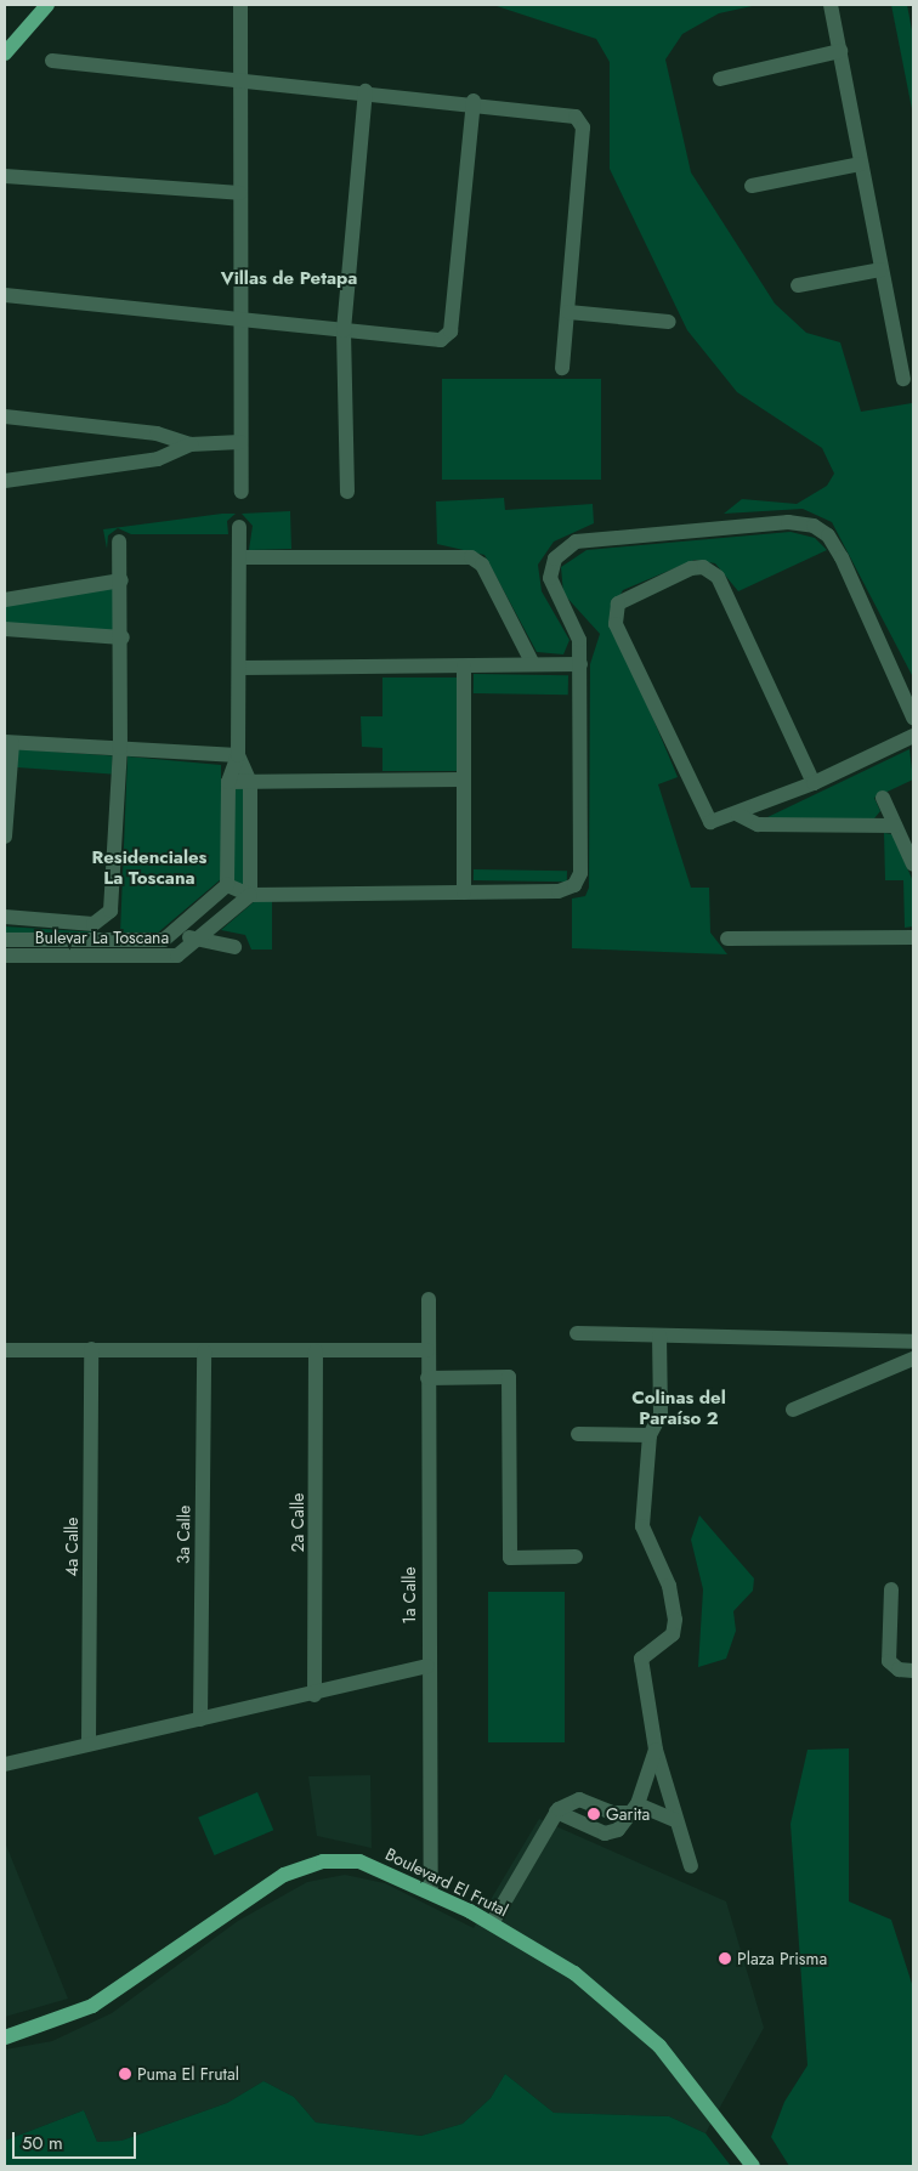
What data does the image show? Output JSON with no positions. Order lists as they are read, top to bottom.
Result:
{
  "streets": {
    "main road": ["Boulevard El Frutal"],
    "street": [
      "Bulevar La Toscana",
      "2a Calle",
      "3a Calle",
      "4a Calle",
      "1a Calle"
    ]
  },
  "crossings": [
    ["1a Calle", "Boulevard El Frutal"]
  ],
  "districts": ["Villas de Petapa", "Residenciales La Toscana", "Colinas del Paraíso 2"],
  "places": ["Garita", "Plaza Prisma", "Puma El Frutal"],
  "scale_bar": "50 m"
}
